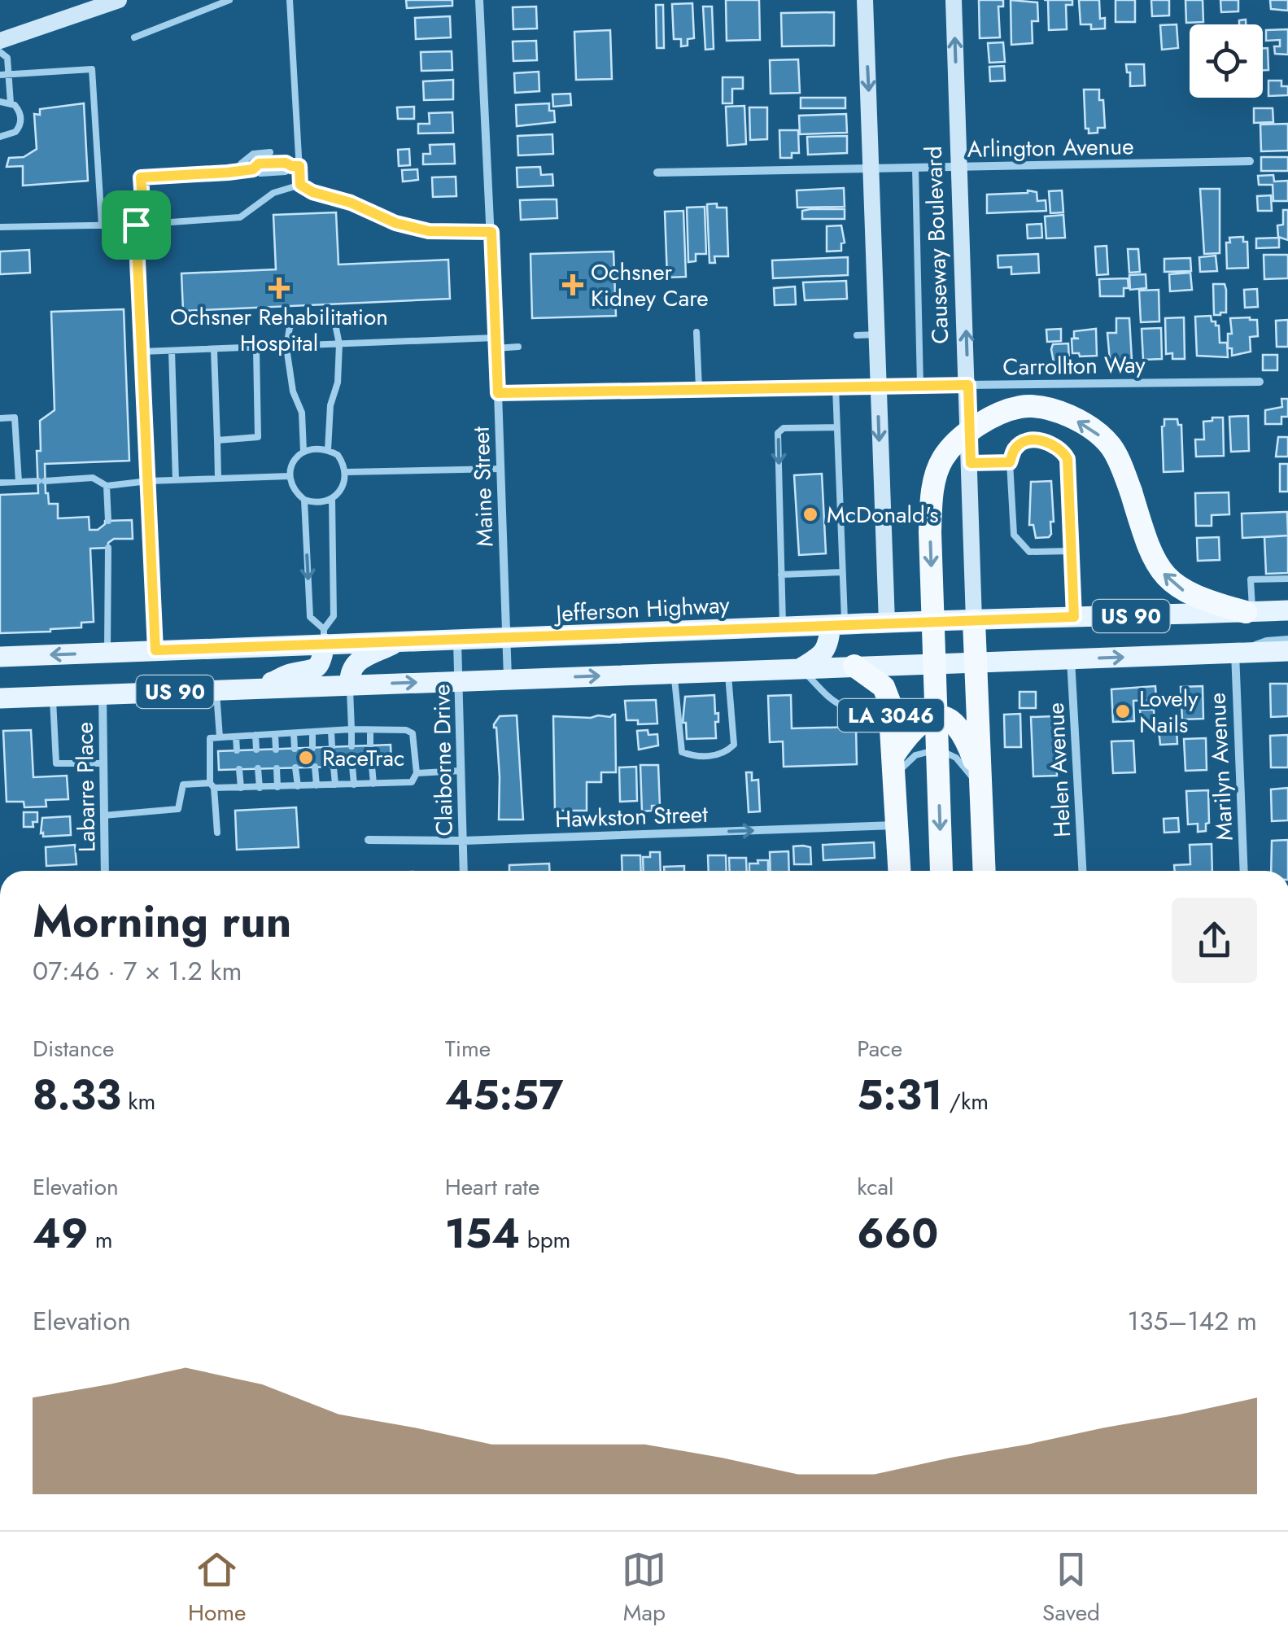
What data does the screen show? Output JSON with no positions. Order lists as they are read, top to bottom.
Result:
{
  "streets": {
    "highway": ["Causeway Boulevard", "LA 3046"],
    "main road": ["Jefferson Highway", "US 90"],
    "street": [
      "Arlington Avenue",
      "Carrollton Way",
      "Maine Street",
      "Claiborne Drive",
      "Marilyn Avenue",
      "Helen Avenue",
      "Labarre Place",
      "Hawkston Street"
    ]
  },
  "crossings": [
    ["Arlington Avenue", "Causeway Boulevard"],
    ["Causeway Boulevard", "Carrollton Way"],
    ["Causeway Boulevard", "Jefferson Highway"],
    ["Causeway Boulevard", "US 90"],
    ["Carrollton Way", "Maine Street"],
    ["Maine Street", "Jefferson Highway"],
    ["Maine Street", "US 90"],
    ["Jefferson Highway", "Claiborne Drive"],
    ["US 90", "LA 3046"],
    ["US 90", "Claiborne Drive"],
    ["US 90", "Marilyn Avenue"],
    ["US 90", "Helen Avenue"],
    ["US 90", "Labarre Place"],
    ["LA 3046", "Hawkston Street"],
    ["Claiborne Drive", "Hawkston Street"]
  ],
  "one_way": ["Hawkston Street"],
  "places": {
    "health": ["Ochsner Kidney Care", "Ochsner Rehabilitation Hospital"],
    "other": ["McDonald's", "Lovely Nails", "RaceTrac"]
  },
  "page": {
    "heading": ["Morning run", "07:46 · 7 × 1.2 km"],
    "stats": [
      ["Distance", "8.33 km"],
      ["Time", "45:57"],
      ["Pace", "5:31 /km"],
      ["Elevation", "49 m"],
      ["Heart rate", "154 bpm"],
      ["kcal", "660"]
    ],
    "chart": ["Elevation", "135–142 m"],
    "tabs": ["Home", "Map", "Saved"]
  }
}
